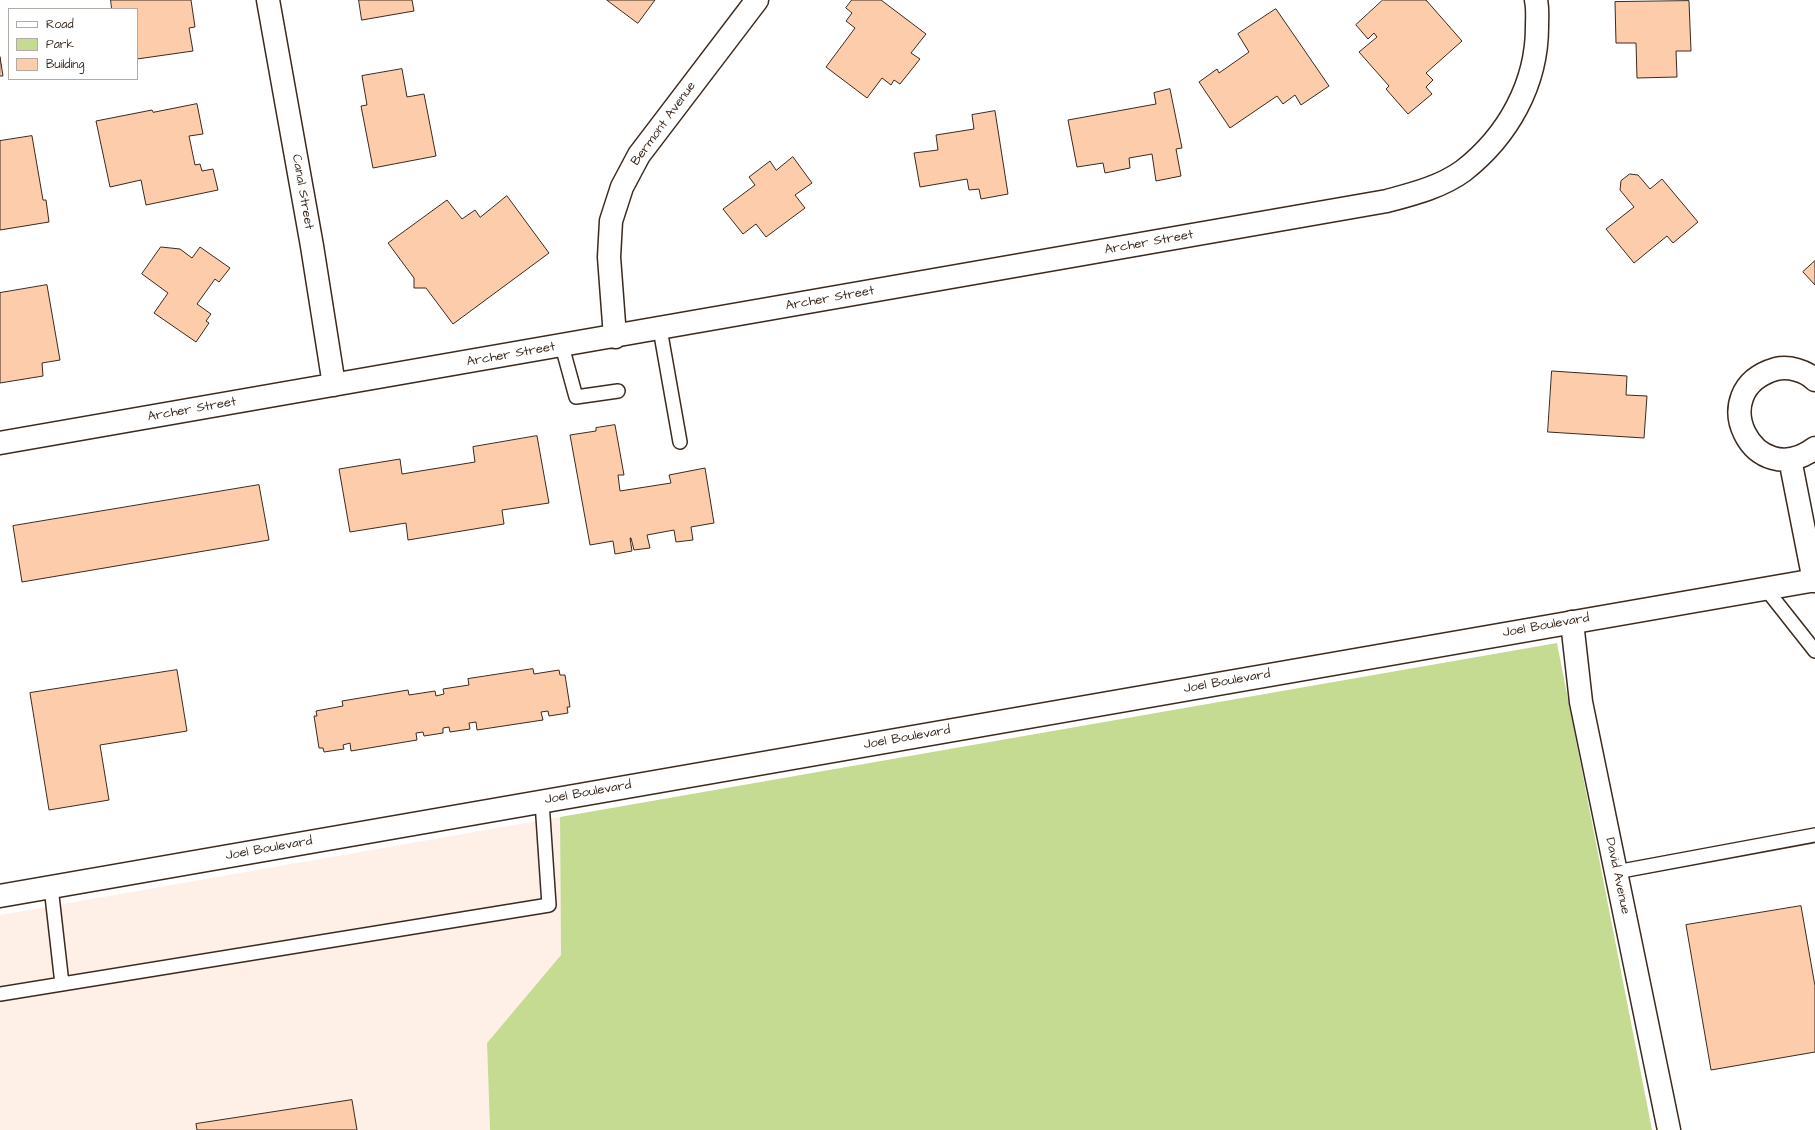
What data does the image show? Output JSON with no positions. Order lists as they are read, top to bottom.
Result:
{
  "streets": {
    "street": [
      "Bermont Avenue",
      "Canal Street",
      "Archer Street",
      "Joel Boulevard",
      "David Avenue"
    ]
  },
  "crossings": [
    ["Bermont Avenue", "Archer Street"],
    ["Canal Street", "Archer Street"],
    ["Joel Boulevard", "David Avenue"]
  ],
  "legend": ["Road", "Park", "Building"]
}
